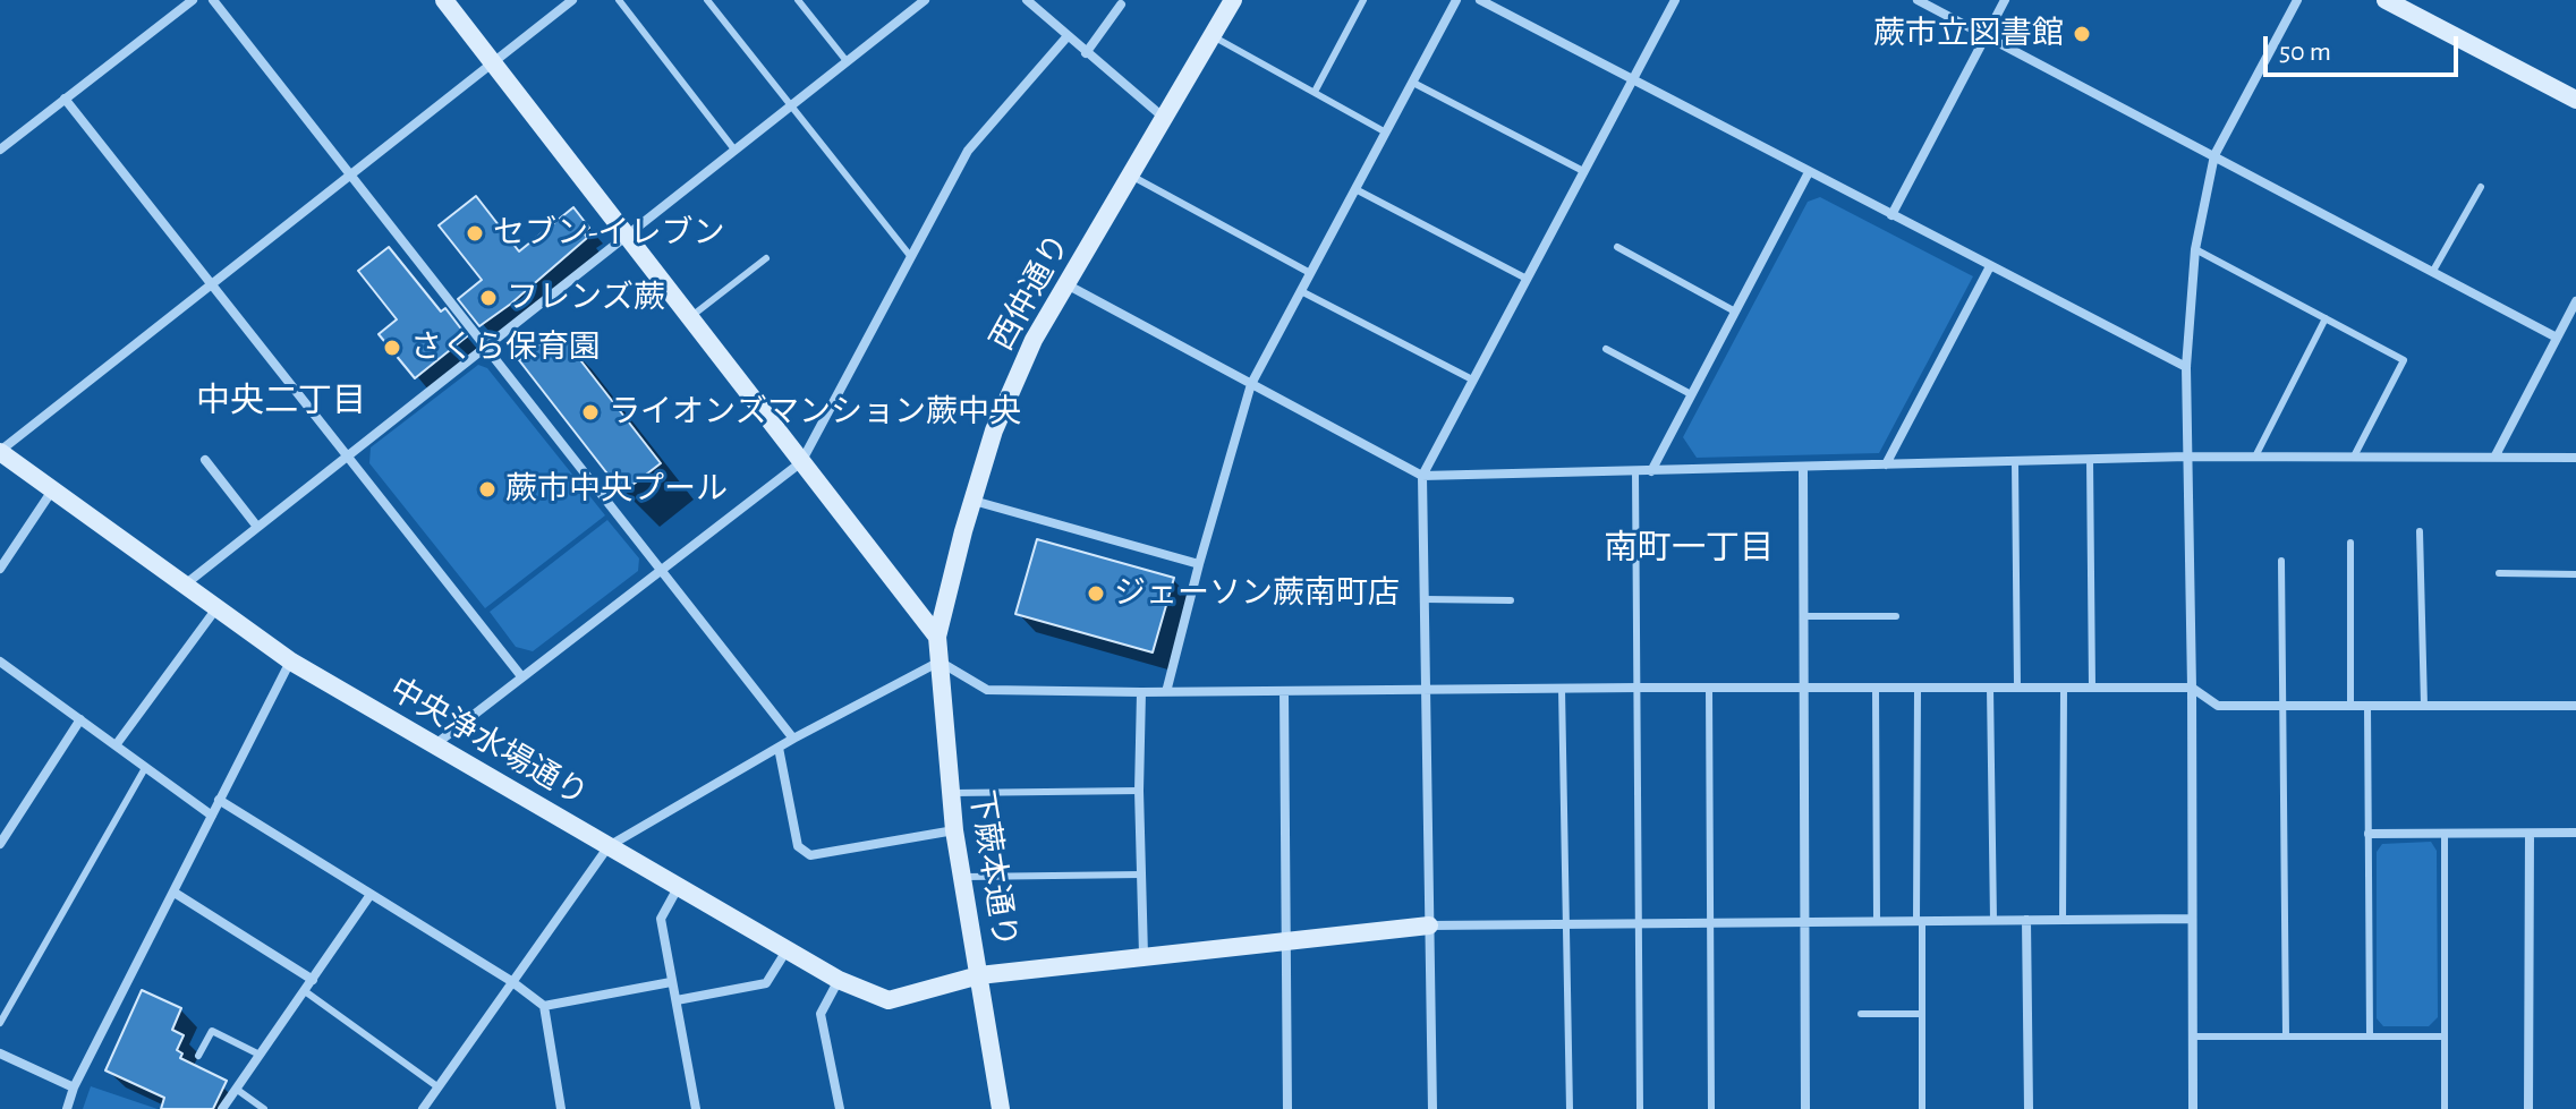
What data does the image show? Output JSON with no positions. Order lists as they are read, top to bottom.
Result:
{
  "streets": {
    "street": ["西仲通り", "中央浄水場通り", "下蕨本通り"]
  },
  "crossings": [
    ["西仲通り", "下蕨本通り"],
    ["中央浄水場通り", "下蕨本通り"]
  ],
  "districts": ["中央二丁目", "南町一丁目"],
  "places": [
    "蕨市立図書館",
    "セブン-イレブン",
    "フレンズ蕨",
    "さくら保育園",
    "ライオンズマンション蕨中央",
    "蕨市中央プール",
    "ジェーソン蕨南町店"
  ],
  "scale_bar": "50 m"
}
